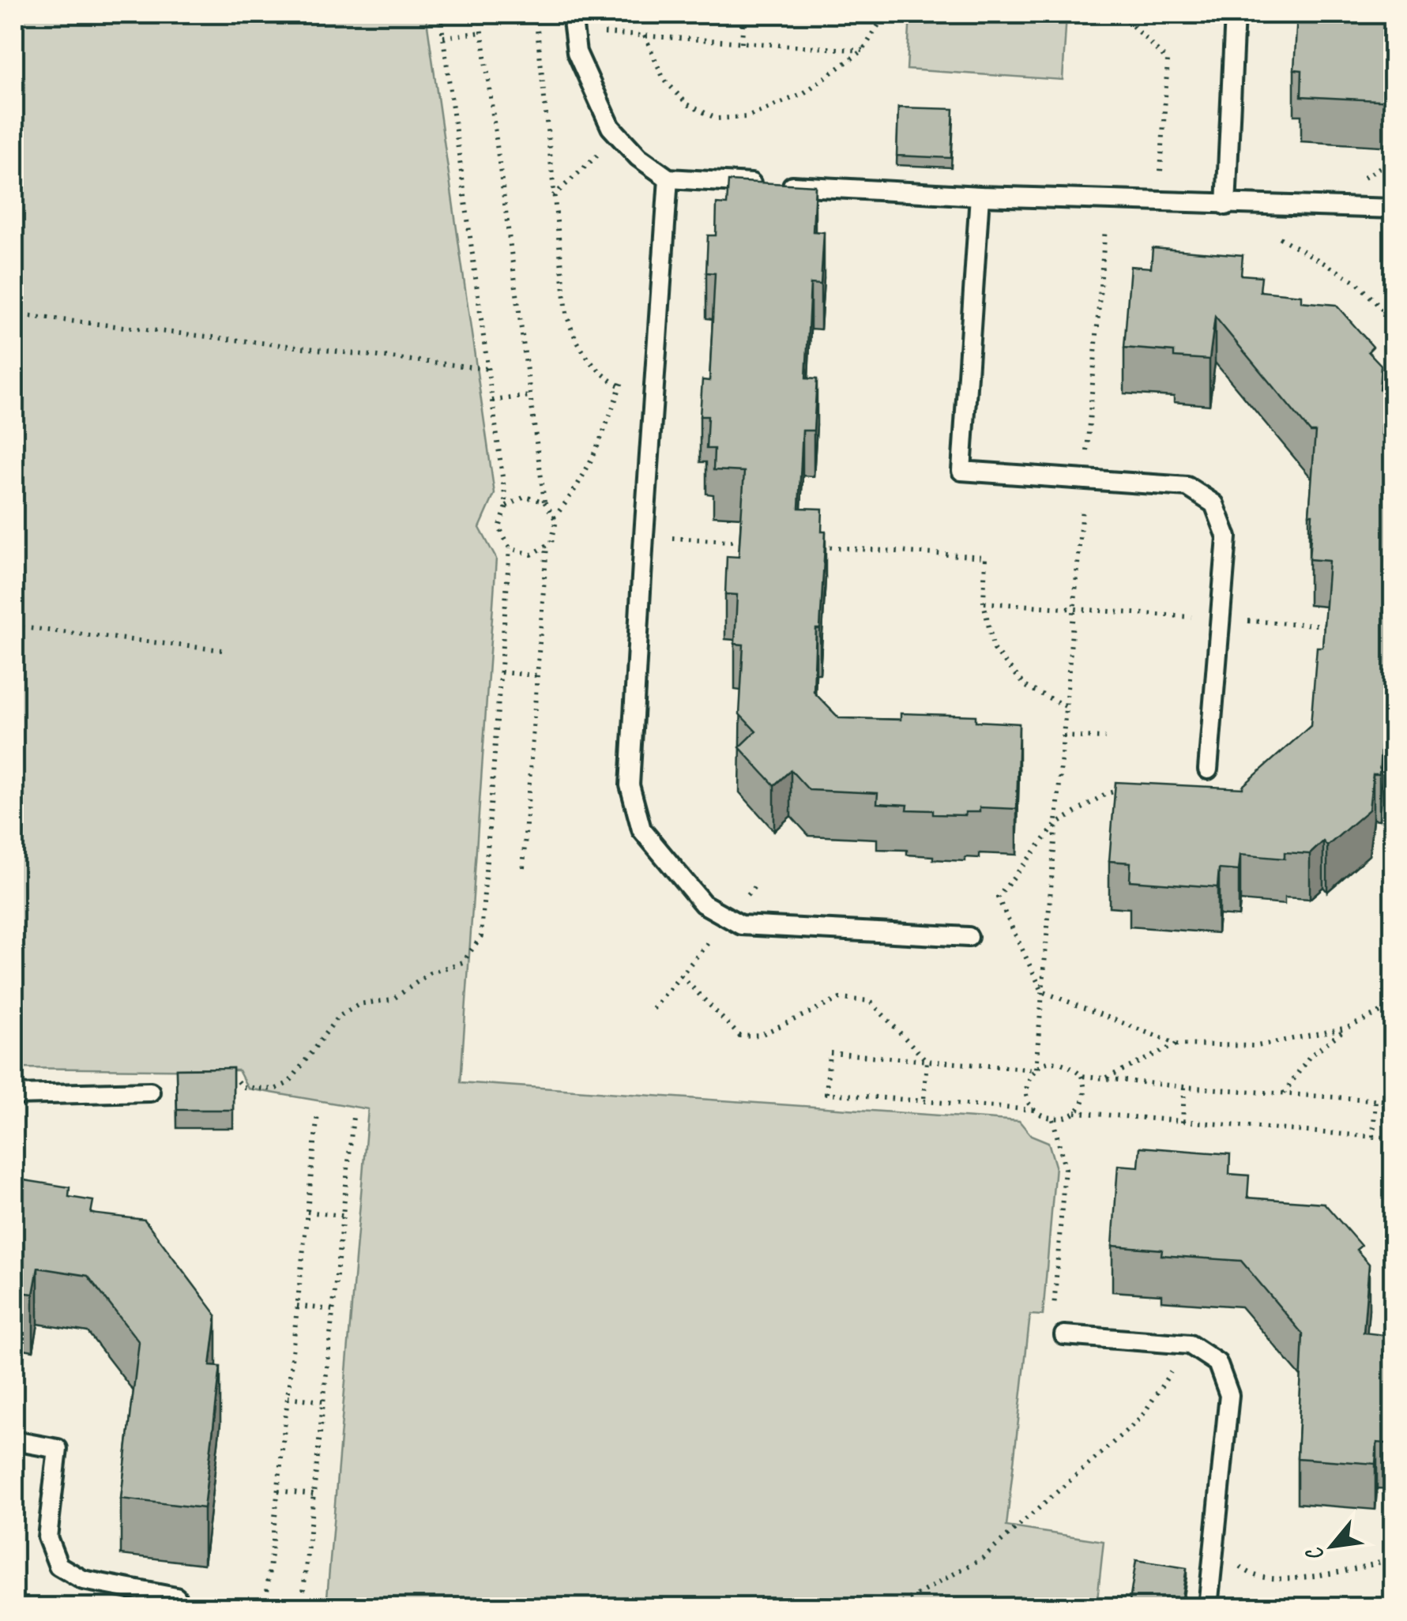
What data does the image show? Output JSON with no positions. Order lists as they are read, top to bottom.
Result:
{
  "north": "bottom left"
}
